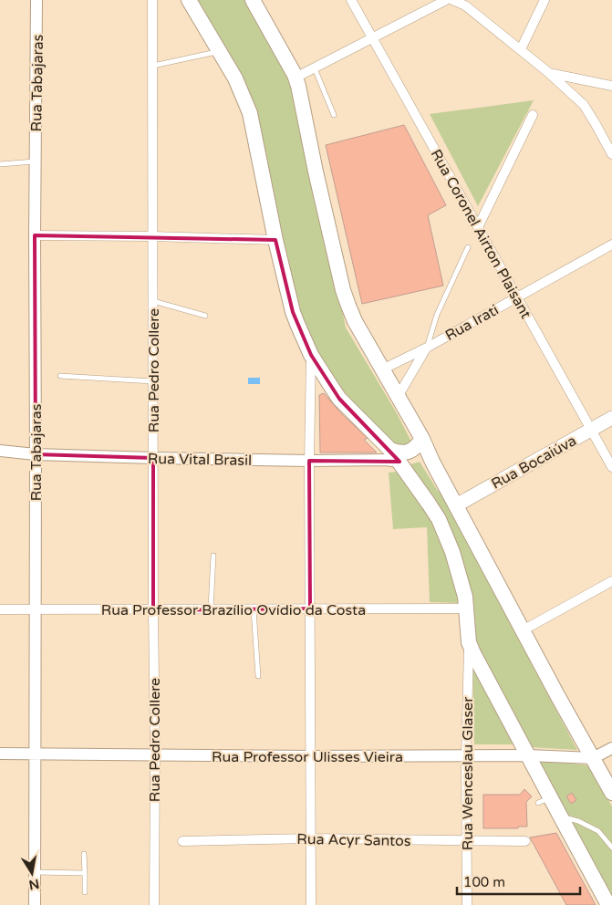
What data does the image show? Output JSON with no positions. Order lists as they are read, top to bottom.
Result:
{
  "streets": {
    "main road": ["Rua Bocaiúva"],
    "street": [
      "Rua Tabajaras",
      "Rua Coronel Airton Plaisant",
      "Rua Irati",
      "Rua Pedro Collere",
      "Rua Vital Brasil",
      "Rua Professor Brazílio Ovídio da Costa",
      "Rua Professor Ulisses Vieira",
      "Rua Wenceslau Glaser",
      "Rua Acyr Santos"
    ]
  },
  "crossings": [
    ["Rua Tabajaras", "Rua Vital Brasil"],
    ["Rua Tabajaras", "Rua Professor Brazílio Ovídio da Costa"],
    ["Rua Tabajaras", "Rua Professor Ulisses Vieira"],
    ["Rua Coronel Airton Plaisant", "Rua Irati"],
    ["Rua Coronel Airton Plaisant", "Rua Bocaiúva"],
    ["Rua Pedro Collere", "Rua Vital Brasil"],
    ["Rua Pedro Collere", "Rua Professor Brazílio Ovídio da Costa"],
    ["Rua Pedro Collere", "Rua Professor Ulisses Vieira"],
    ["Rua Professor Ulisses Vieira", "Rua Wenceslau Glaser"],
    ["Rua Wenceslau Glaser", "Rua Acyr Santos"]
  ],
  "scale_bar": "100 m",
  "north": "bottom"
}
